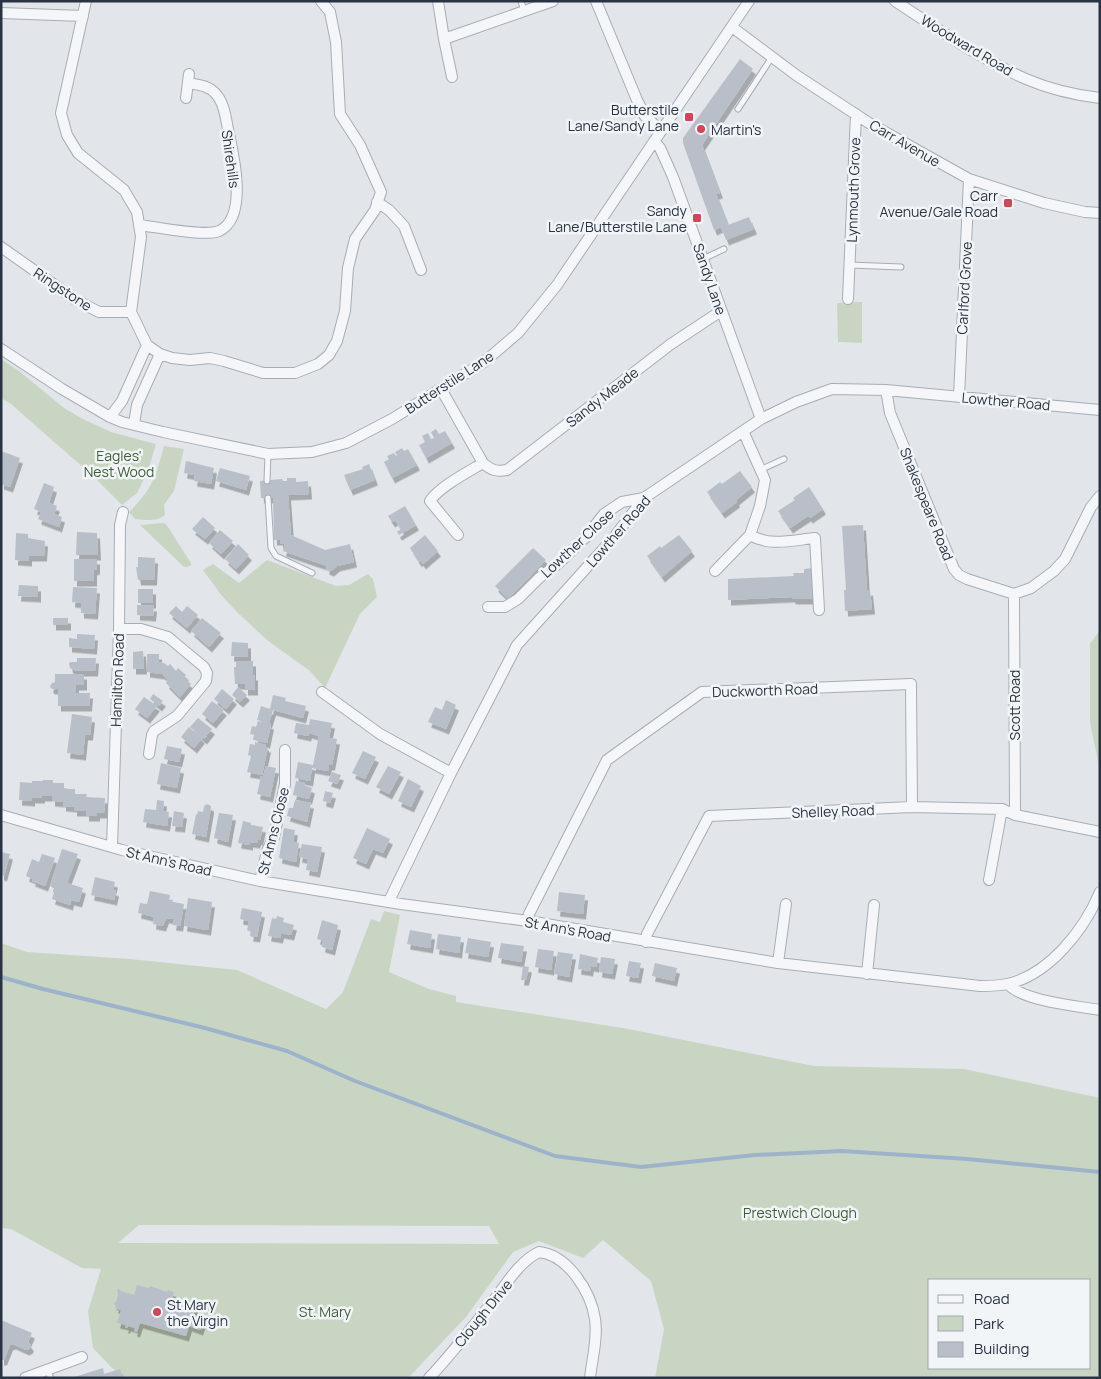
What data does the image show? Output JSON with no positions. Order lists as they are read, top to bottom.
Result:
{
  "streets": {
    "street": [
      "Woodward Road",
      "Carr Avenue",
      "Shirehills",
      "Lynmouth Grove",
      "Sandy Lane",
      "Carlford Grove",
      "Ringstone",
      "Butterstile Lane",
      "Sandy Meade",
      "Lowther Road",
      "Shakespeare Road",
      "Lowther Close",
      "Hamilton Road",
      "Duckworth Road",
      "Scott Road",
      "Shelley Road",
      "St Anns Close",
      "St Ann's Road",
      "Clough Drive"
    ]
  },
  "crossings": [
    ["Carr Avenue", "Lynmouth Grove"],
    ["Carr Avenue", "Carlford Grove"],
    ["Carr Avenue", "Butterstile Lane"],
    ["Sandy Lane", "Butterstile Lane"],
    ["Sandy Lane", "Sandy Meade"],
    ["Sandy Lane", "Lowther Road"],
    ["Carlford Grove", "Lowther Road"],
    ["Lowther Road", "Shakespeare Road"],
    ["Lowther Road", "Lowther Close"],
    ["Lowther Road", "St Ann's Road"],
    ["Shakespeare Road", "Scott Road"],
    ["Hamilton Road", "St Ann's Road"],
    ["Duckworth Road", "Shelley Road"],
    ["Duckworth Road", "St Ann's Road"],
    ["Scott Road", "Shelley Road"],
    ["Shelley Road", "St Ann's Road"],
    ["St Anns Close", "St Ann's Road"]
  ],
  "parks": ["Eagles' Nest Wood", "Prestwich Clough", "St. Mary"],
  "places": {
    "transit": ["Butterstile Lane/Sandy Lane", "Carr Avenue/Gale Road", "Sandy Lane/Butterstile Lane"],
    "other": ["Martin's", "St Mary the Virgin"]
  },
  "legend": ["Road", "Park", "Building"]
}
